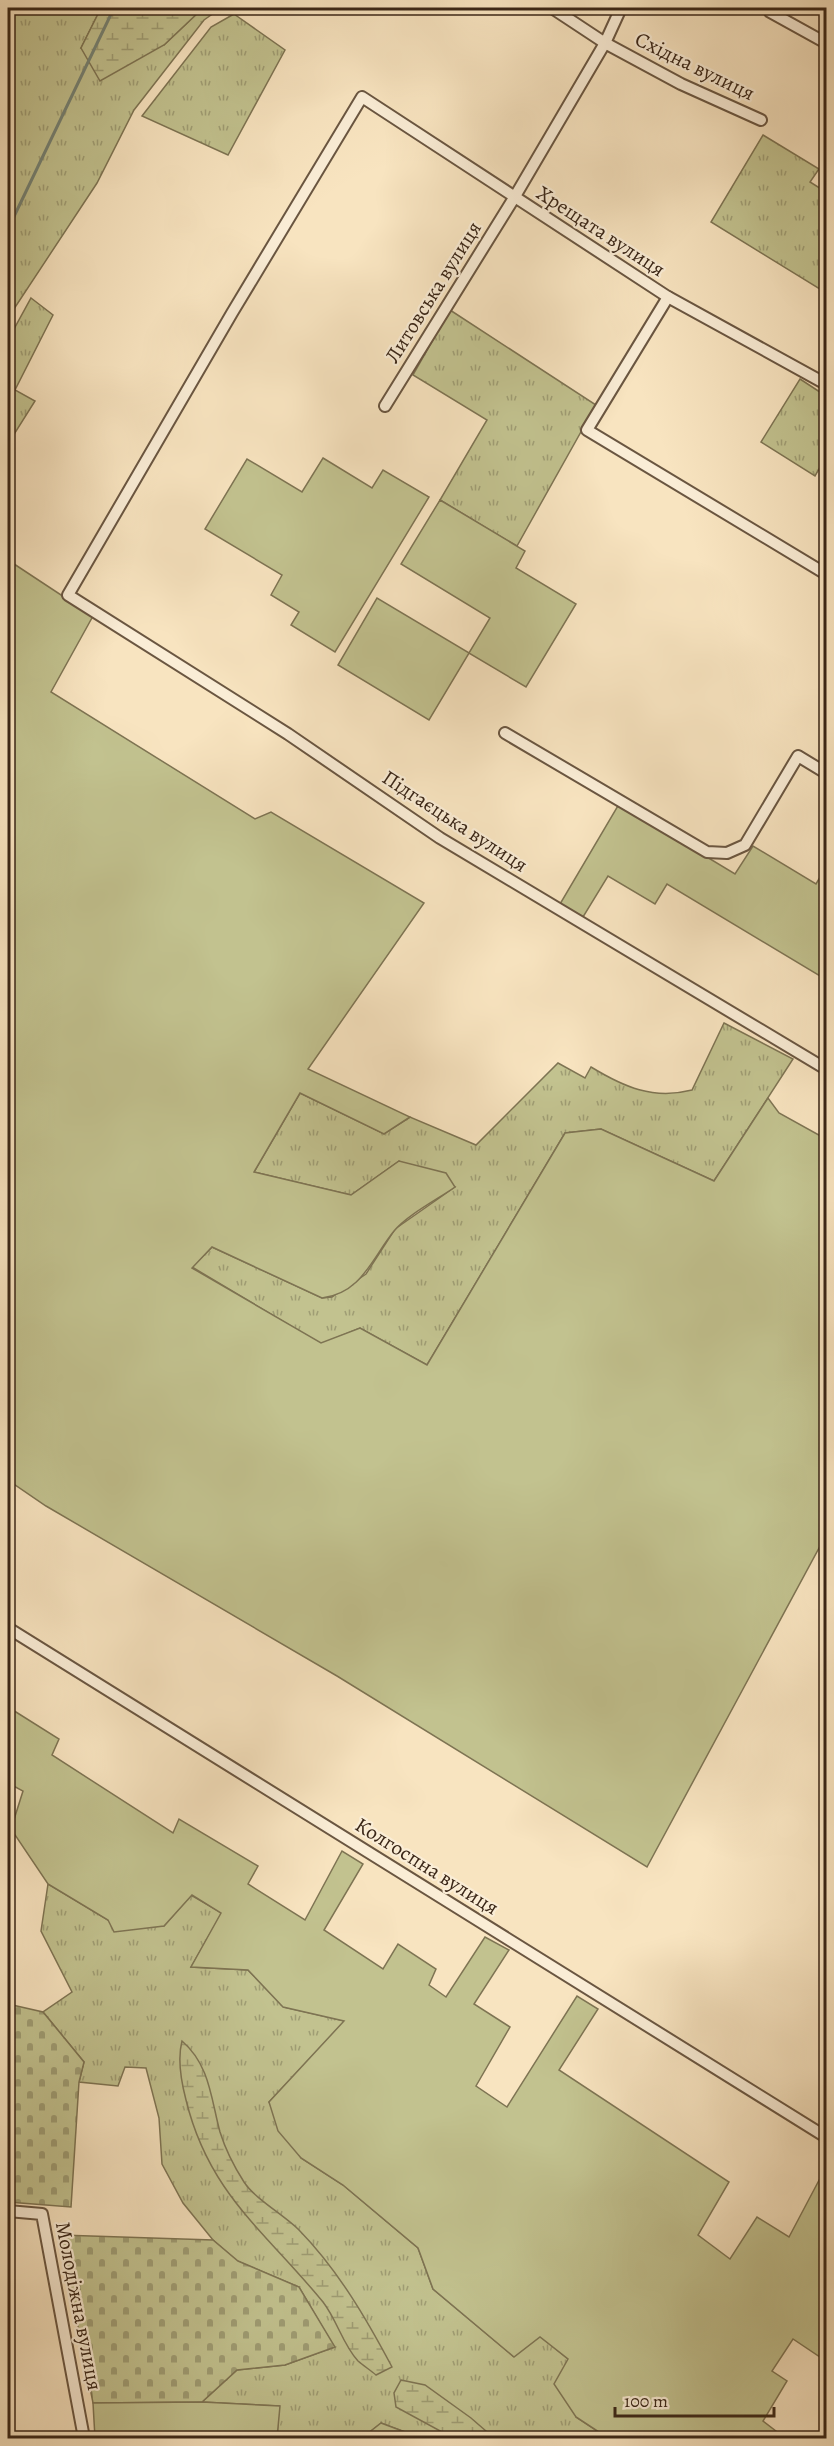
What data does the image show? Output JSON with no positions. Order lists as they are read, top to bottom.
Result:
{
  "streets": {
    "street": [
      "Східна вулиця",
      "Хрещата вулиця",
      "Литовська вулиця",
      "Підгаєцька вулиця",
      "Колгоспна вулиця",
      "Молодіжна вулиця"
    ]
  },
  "crossings": [
    ["Східна вулиця", "Литовська вулиця"],
    ["Хрещата вулиця", "Литовська вулиця"],
    ["Хрещата вулиця", "Підгаєцька вулиця"]
  ],
  "scale_bar": "100 m"
}
